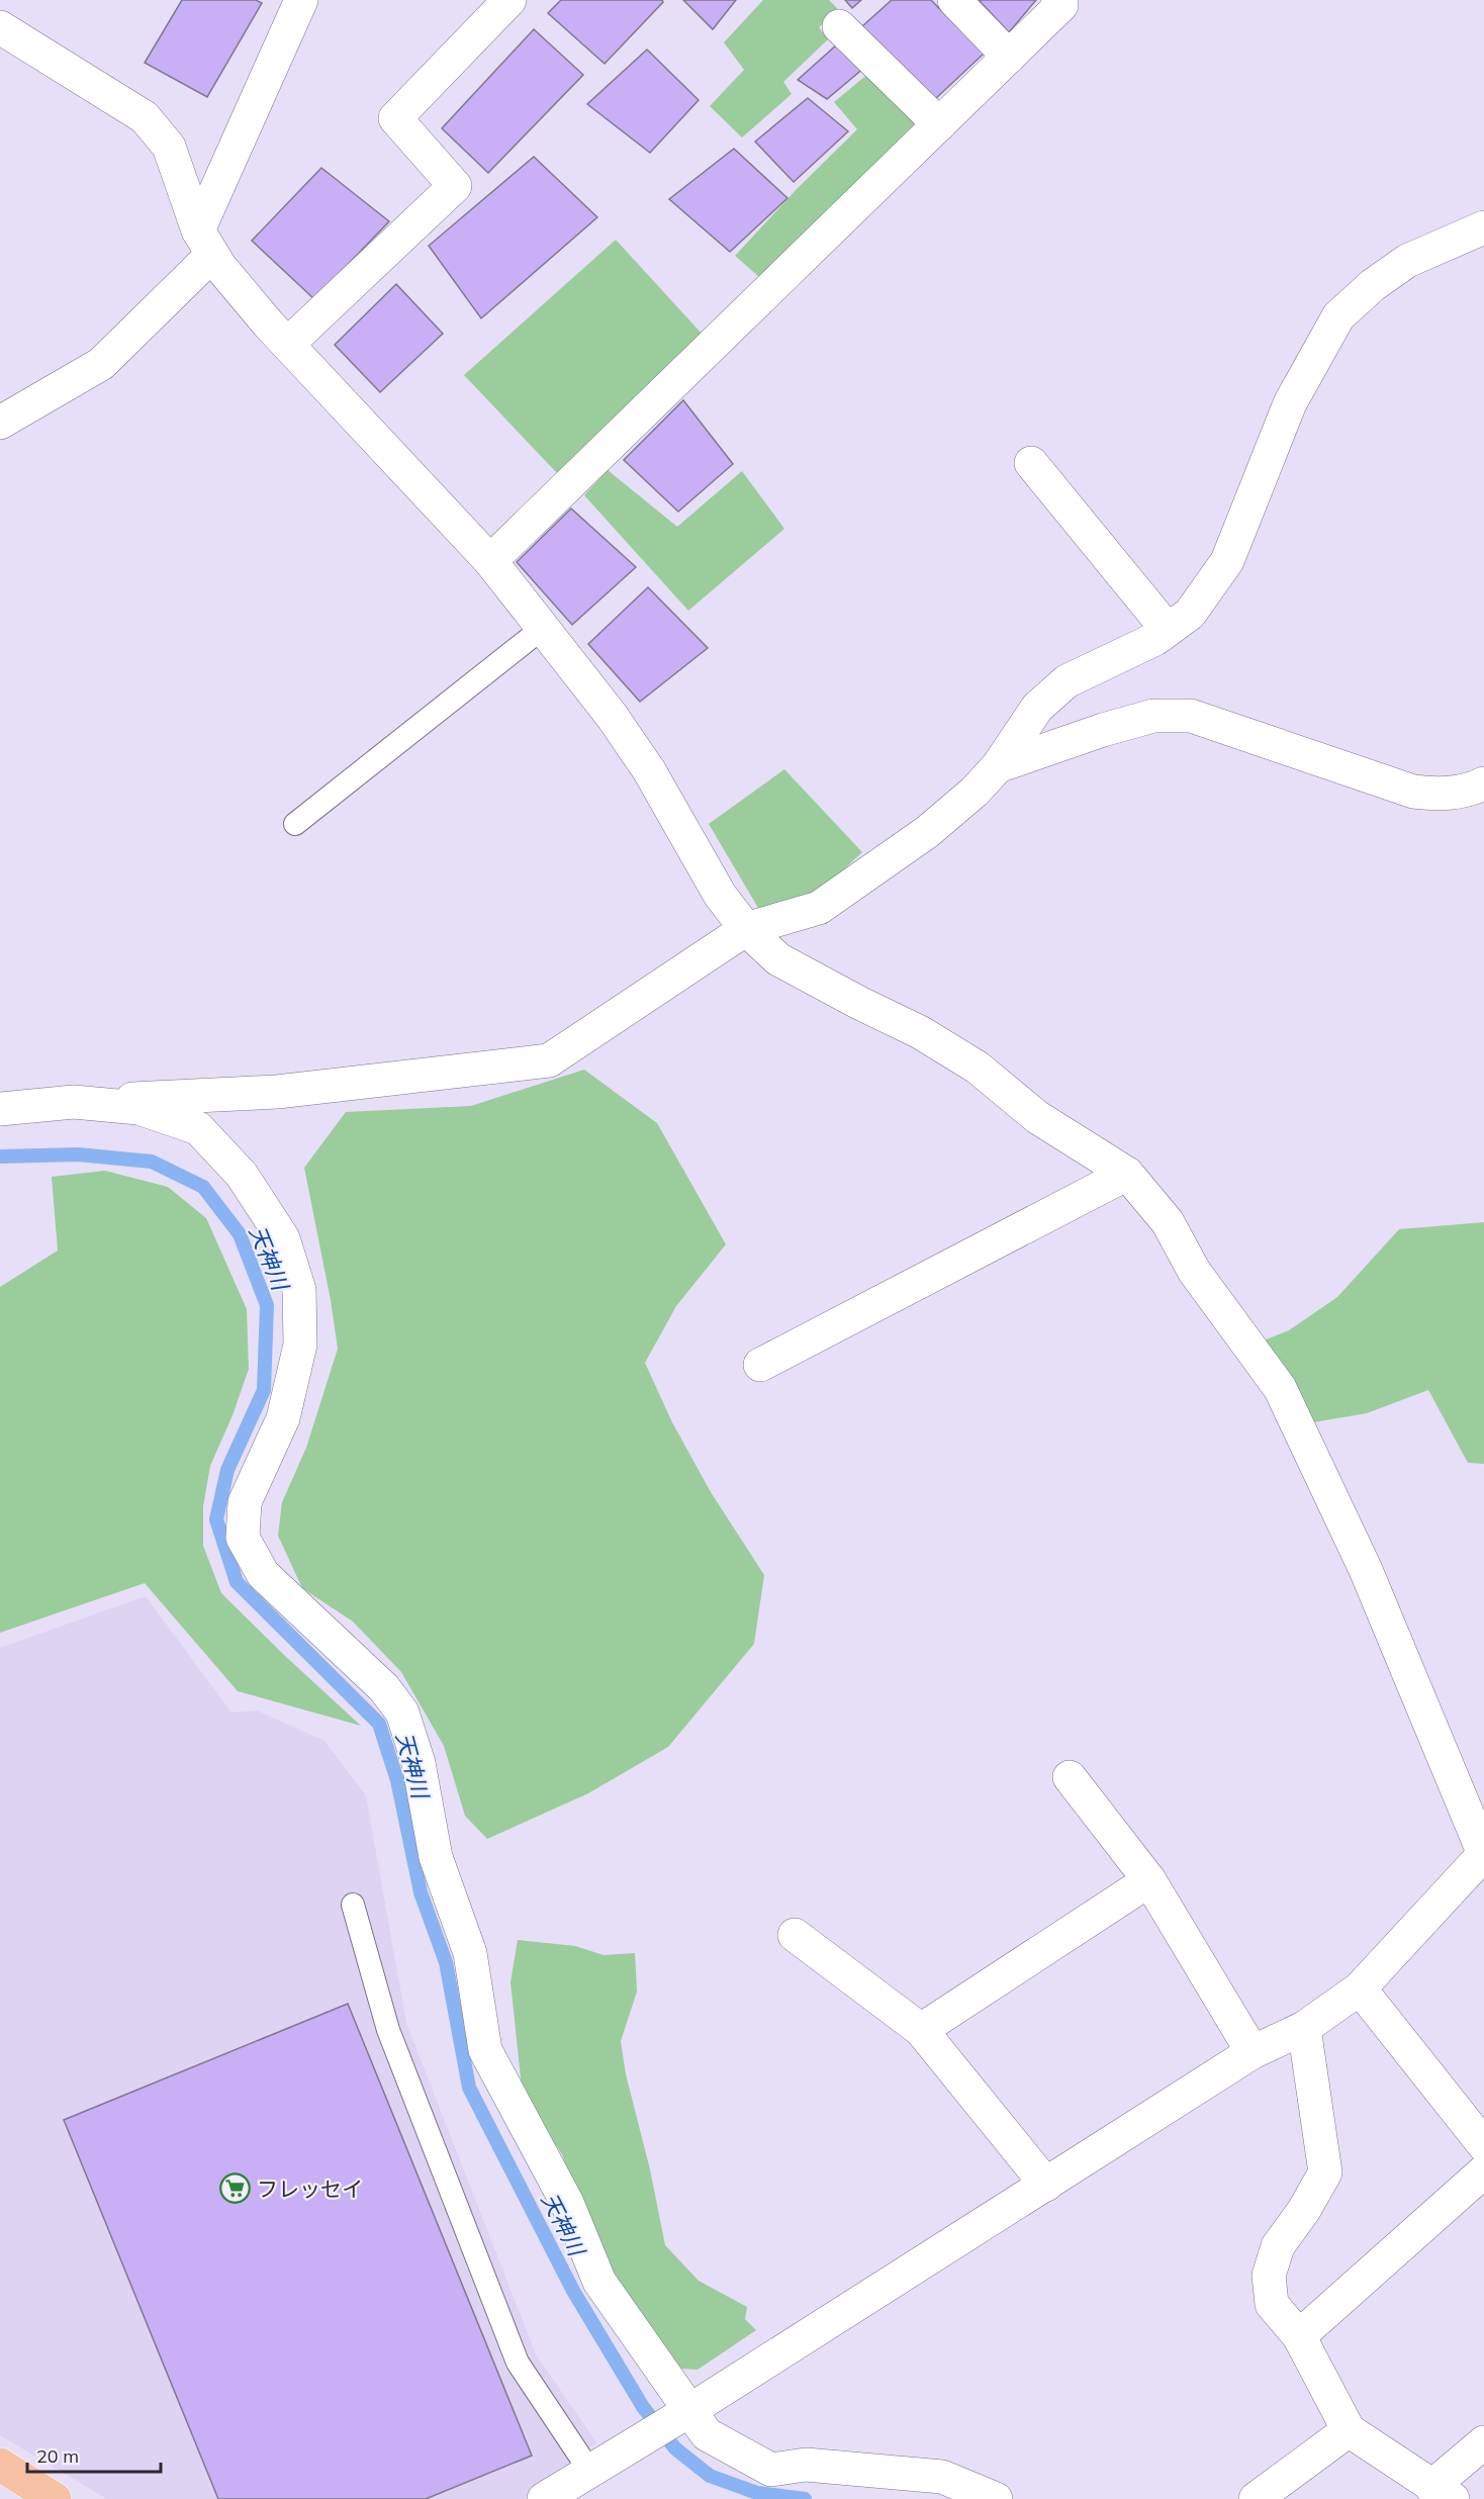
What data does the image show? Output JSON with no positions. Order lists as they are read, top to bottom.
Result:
{
  "water": ["天神川"],
  "places": {
    "supermarket": ["フレッセイ"]
  },
  "scale_bar": "20 m"
}
